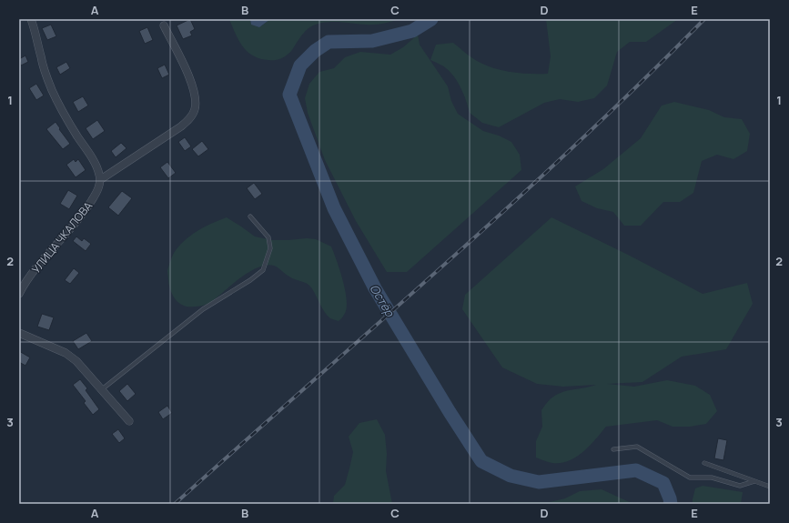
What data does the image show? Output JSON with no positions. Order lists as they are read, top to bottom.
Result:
{
  "streets": {
    "street": ["УЛИЦА ЧКАЛОВА"]
  },
  "water": ["Остёр"],
  "grid": {
    "columns": [
      "A",
      "B",
      "C",
      "D",
      "E"
    ],
    "rows": ["1", "2", "3"]
  }
}
